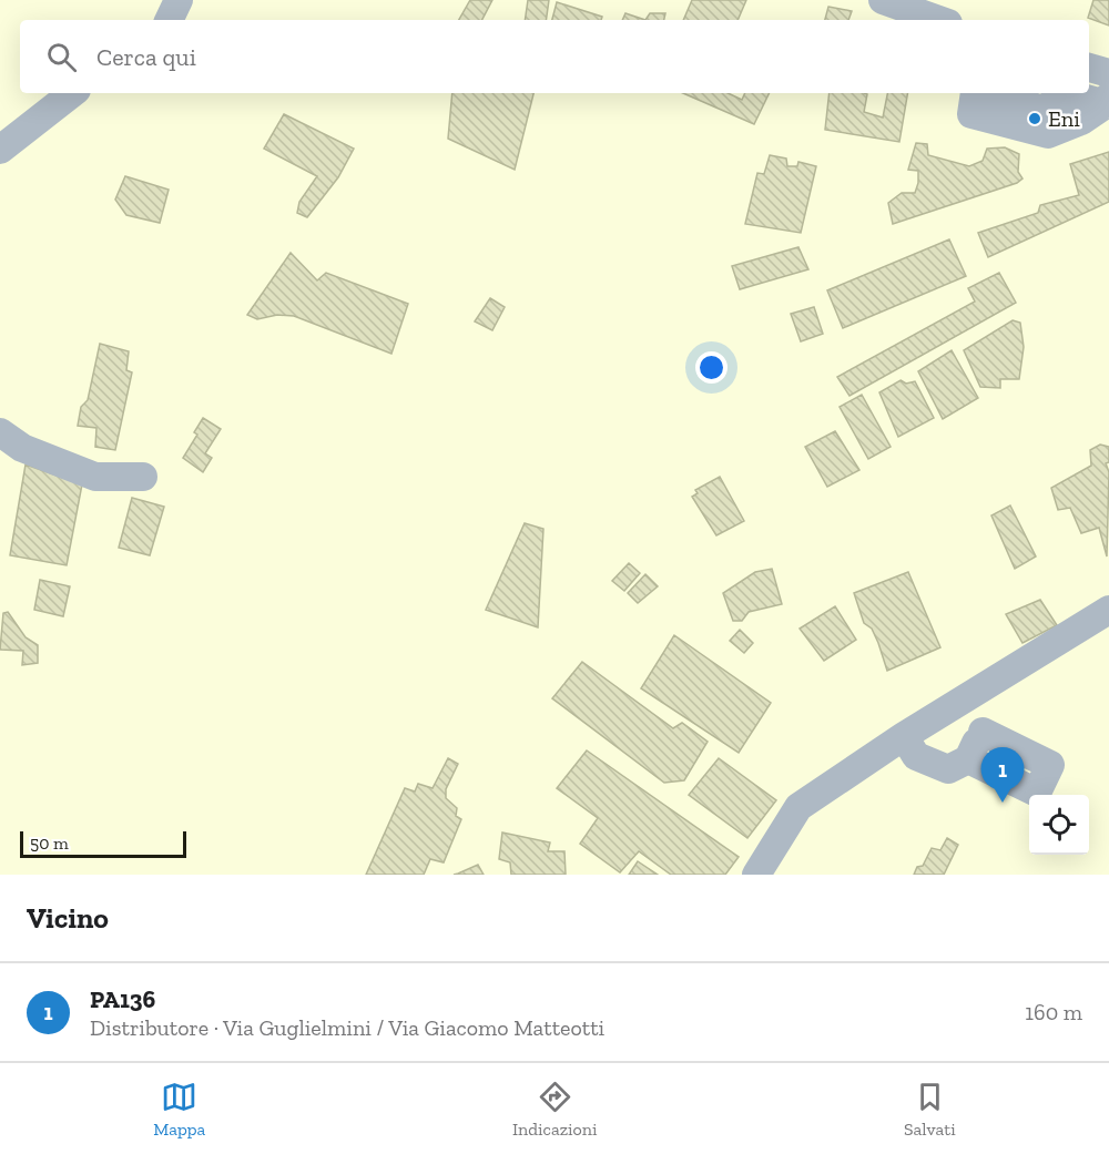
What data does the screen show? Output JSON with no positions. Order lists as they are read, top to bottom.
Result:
{
  "places": ["Eni"],
  "scale_bar": "50 m",
  "page": {
    "search": "Cerca qui",
    "pins": "1",
    "scale": "50 m",
    "heading": "Vicino",
    "list": [
      {
        "mark": "1",
        "name": "PA136",
        "note": "Distributore · Via Guglielmini / Via Giacomo Matteotti",
        "value": "160 m"
      }
    ],
    "nav": ["Mappa", "Indicazioni", "Salvati"]
  }
}
